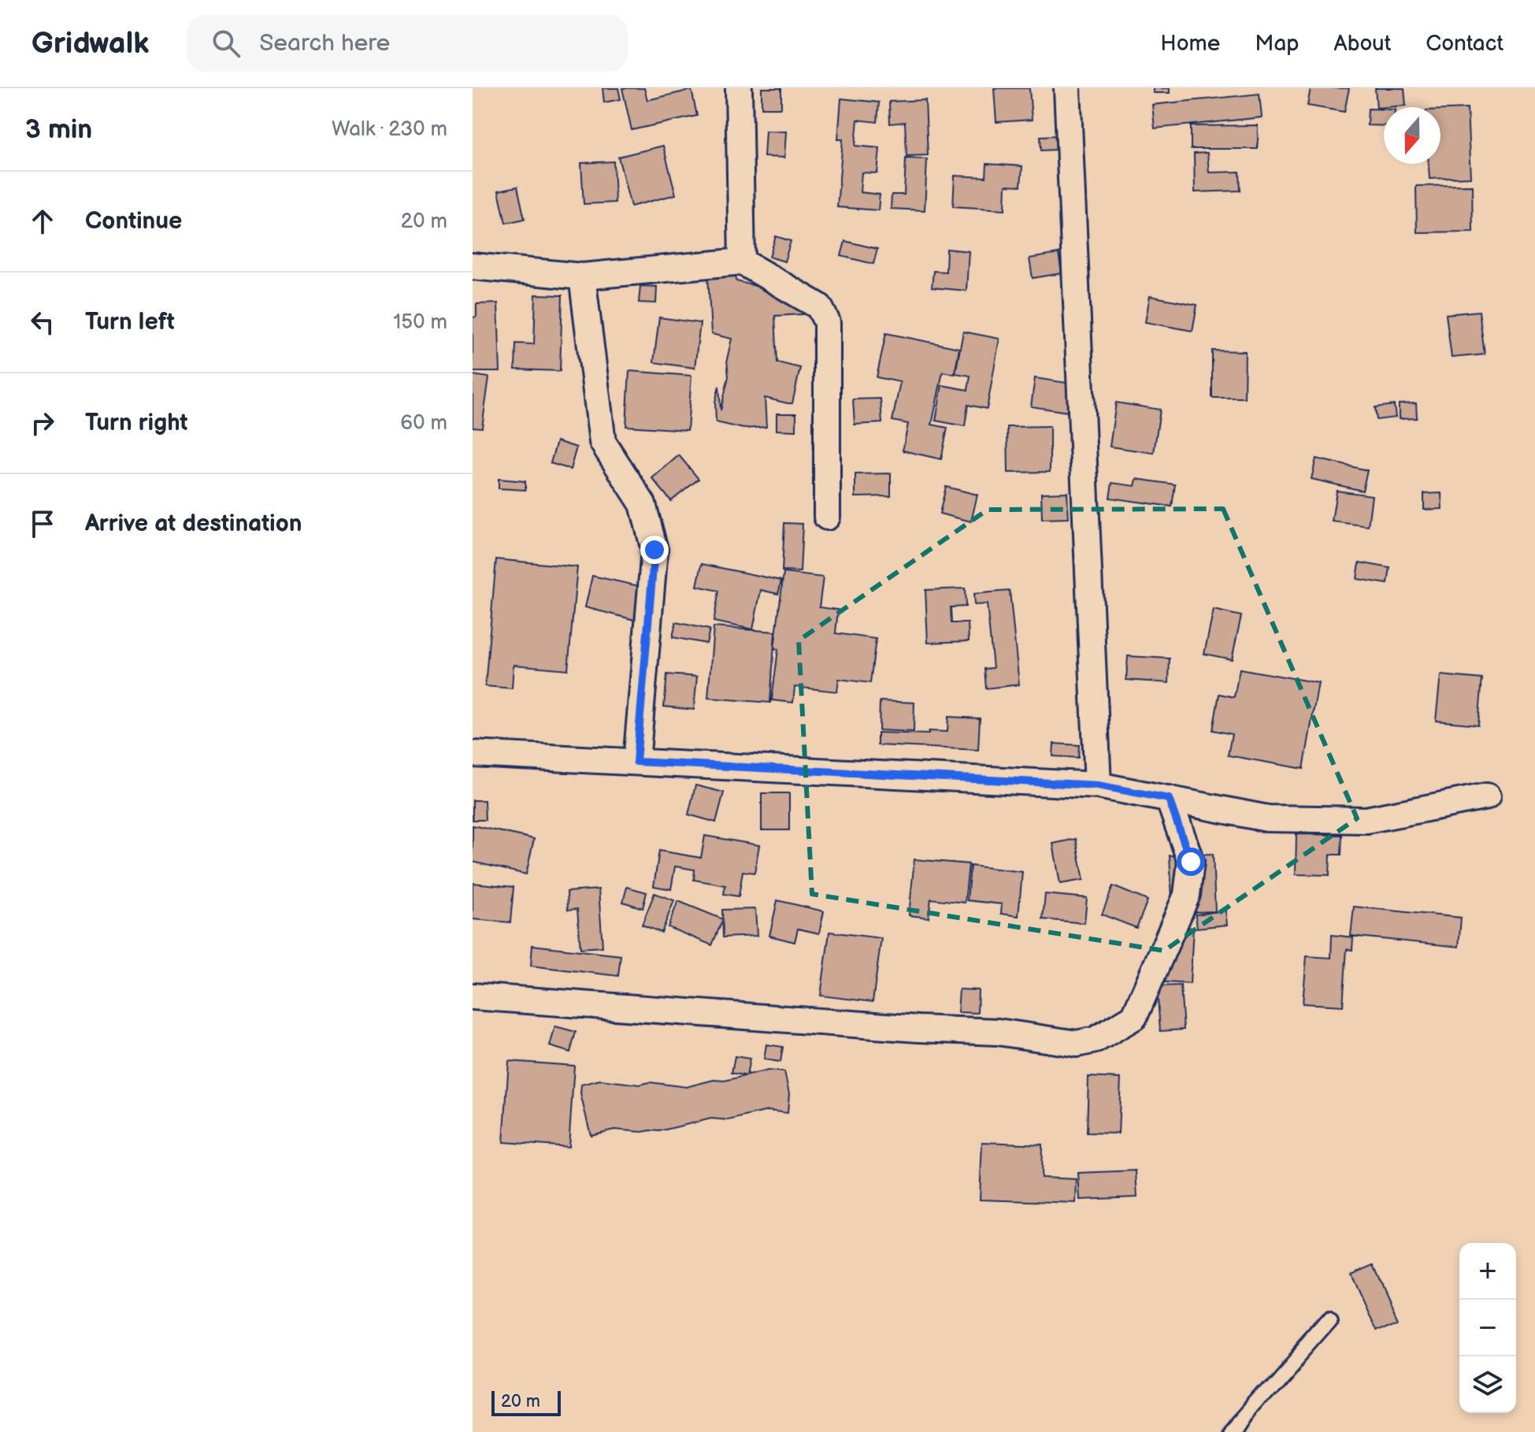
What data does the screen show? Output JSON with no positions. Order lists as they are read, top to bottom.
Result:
{
  "scale_bar": "20 m",
  "north": "bottom",
  "page": {
    "header": "Gridwalk",
    "search": "Search here",
    "nav": [
      "Home",
      "Map",
      "About",
      "Contact"
    ],
    "heading": ["3 min", "Walk · 230 m"],
    "list": [
      ["Continue", "20 m"],
      ["Turn left", "150 m"],
      ["Turn right", "60 m"],
      "Arrive at destination"
    ],
    "map_buttons": ["+", "−"],
    "scale": "20 m"
  }
}
